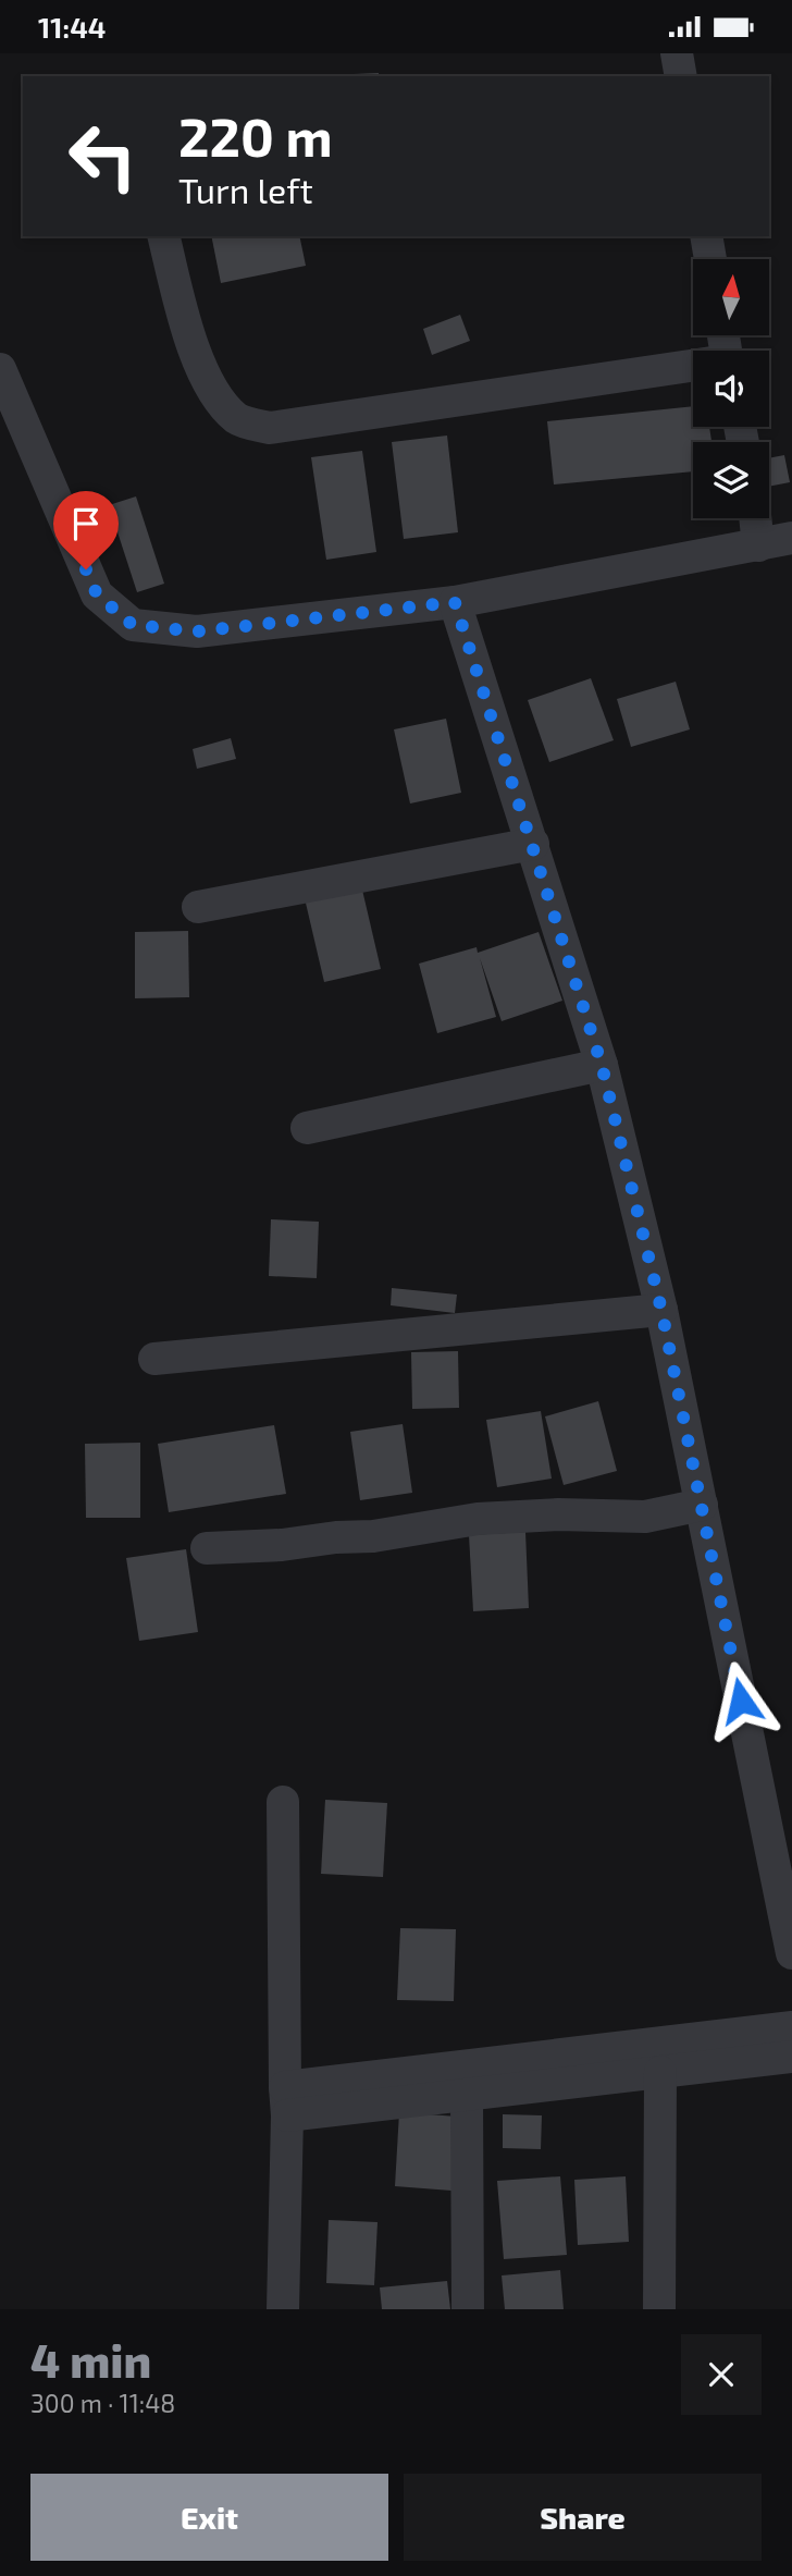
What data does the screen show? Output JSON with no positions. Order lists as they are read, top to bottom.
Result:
{
  "north": "top",
  "page": {
    "status": "11:44",
    "turn": ["220 m", "Turn left"],
    "heading": ["4 min", "300 m · 11:48"],
    "buttons": ["Exit", "Share"]
  }
}
